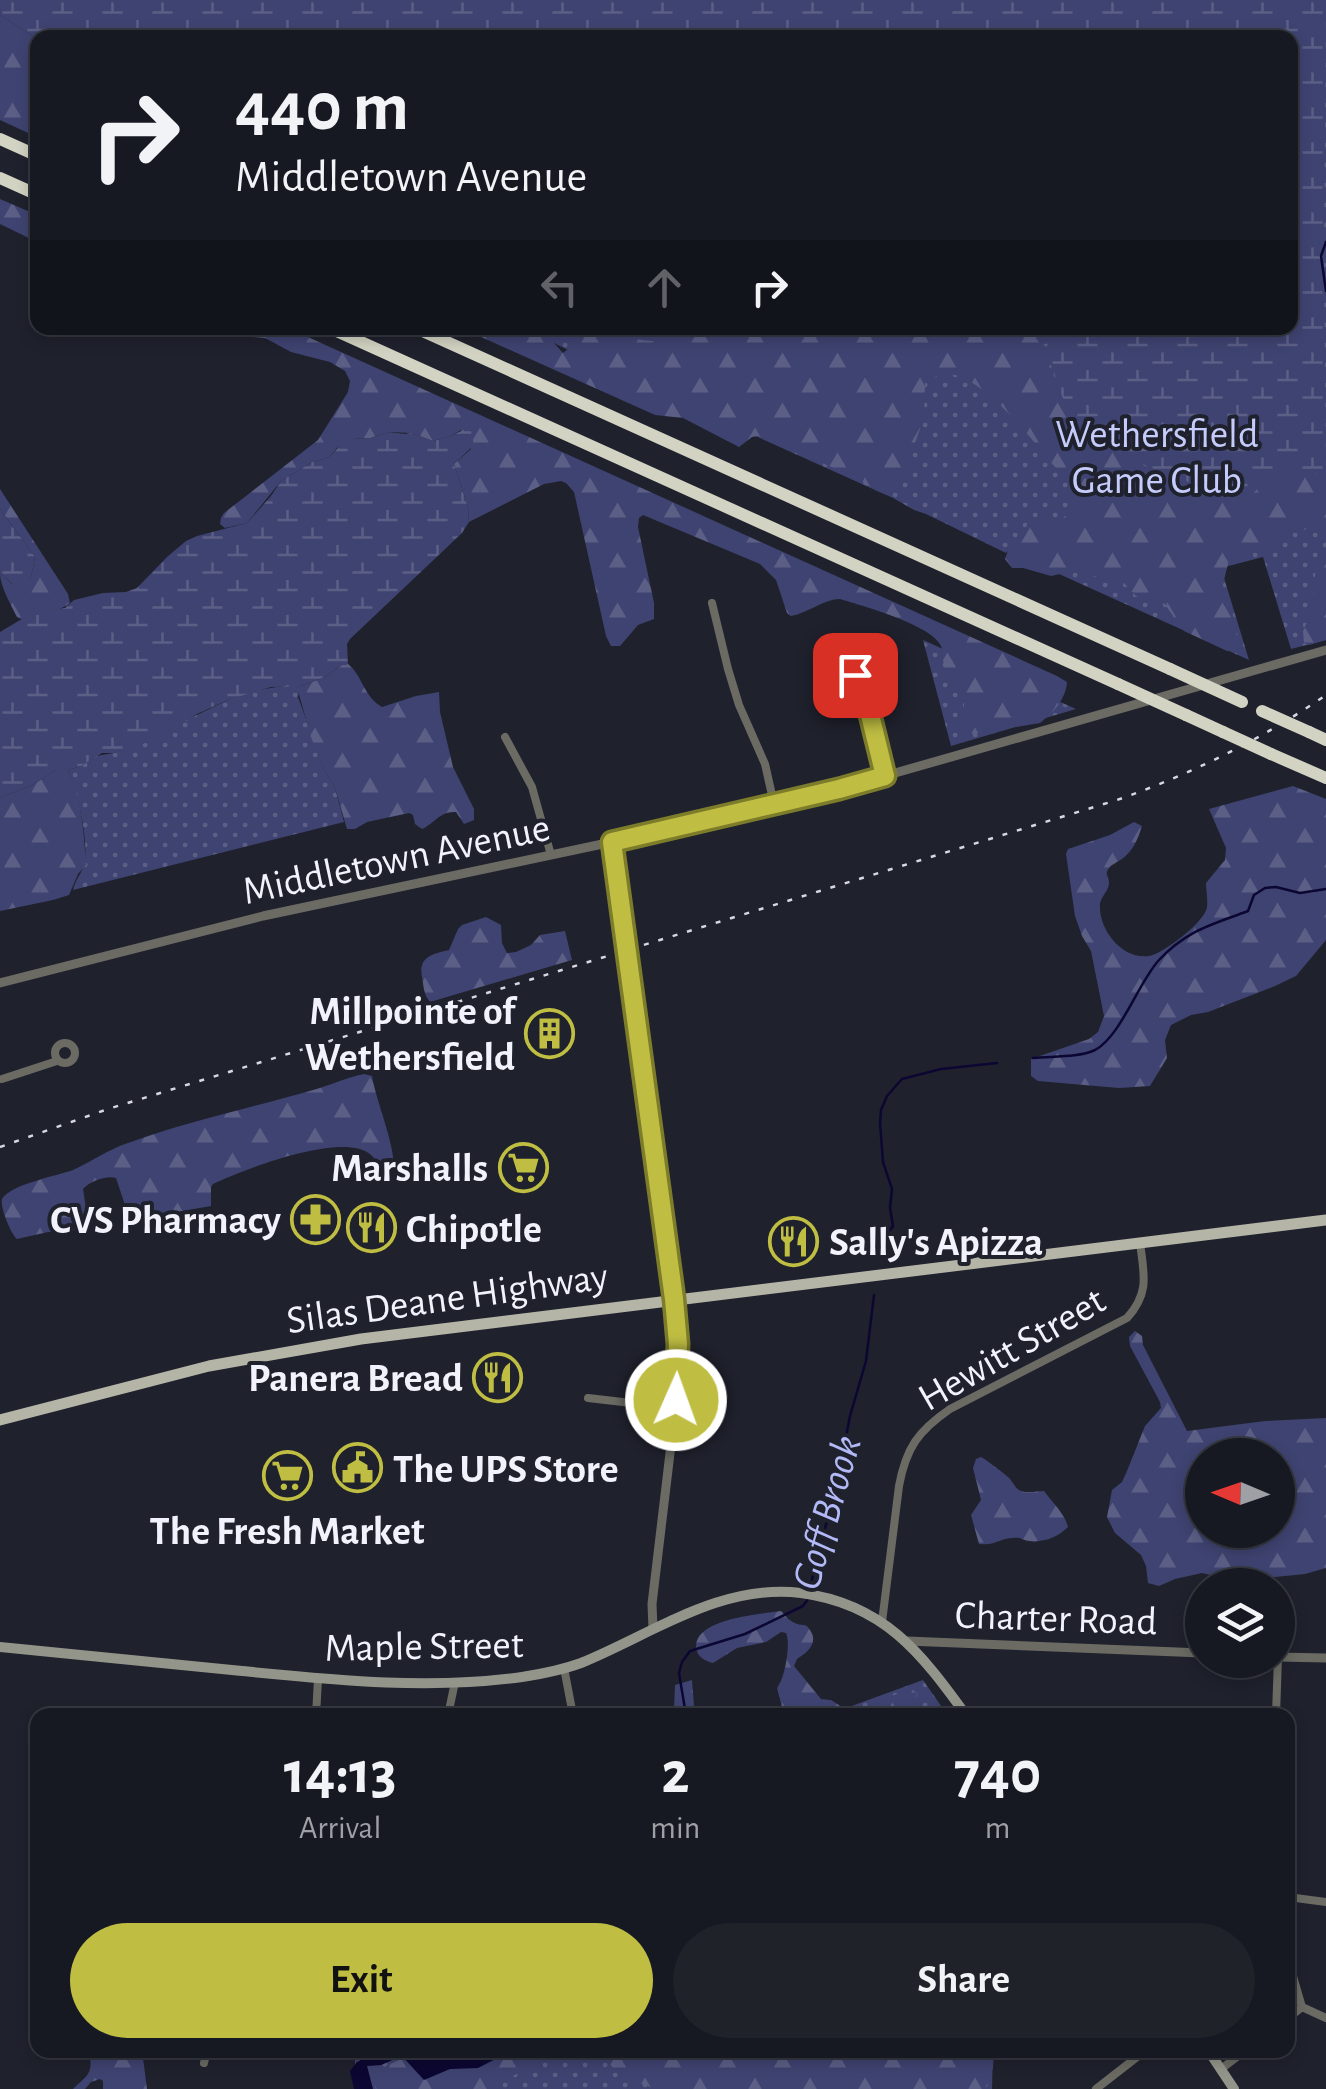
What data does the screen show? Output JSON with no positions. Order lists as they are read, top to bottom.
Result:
{
  "streets": {
    "main road": ["Silas Deane Highway", "Maple Street"],
    "street": ["Middletown Avenue", "Hewitt Street", "Charter Road"]
  },
  "crossings": [
    ["Silas Deane Highway", "Hewitt Street"],
    ["Hewitt Street", "Maple Street"],
    ["Charter Road", "Maple Street"]
  ],
  "water": ["Goff Brook"],
  "parks": ["Wethersfield Game Club"],
  "places": {
    "building": ["Millpointe of Wethersfield"],
    "supermarket": ["Marshalls", "The Fresh Market"],
    "pharmacy": ["CVS Pharmacy"],
    "restaurant": ["Chipotle", "Sally's Apizza", "Panera Bread"],
    "public building": ["The UPS Store"]
  },
  "north": "left",
  "page": {
    "turn": ["440 m", "Middletown Avenue"],
    "eta": [
      "14:13",
      "Arrival",
      "2",
      "min",
      "740",
      "m"
    ],
    "buttons": ["Exit", "Share"]
  }
}
